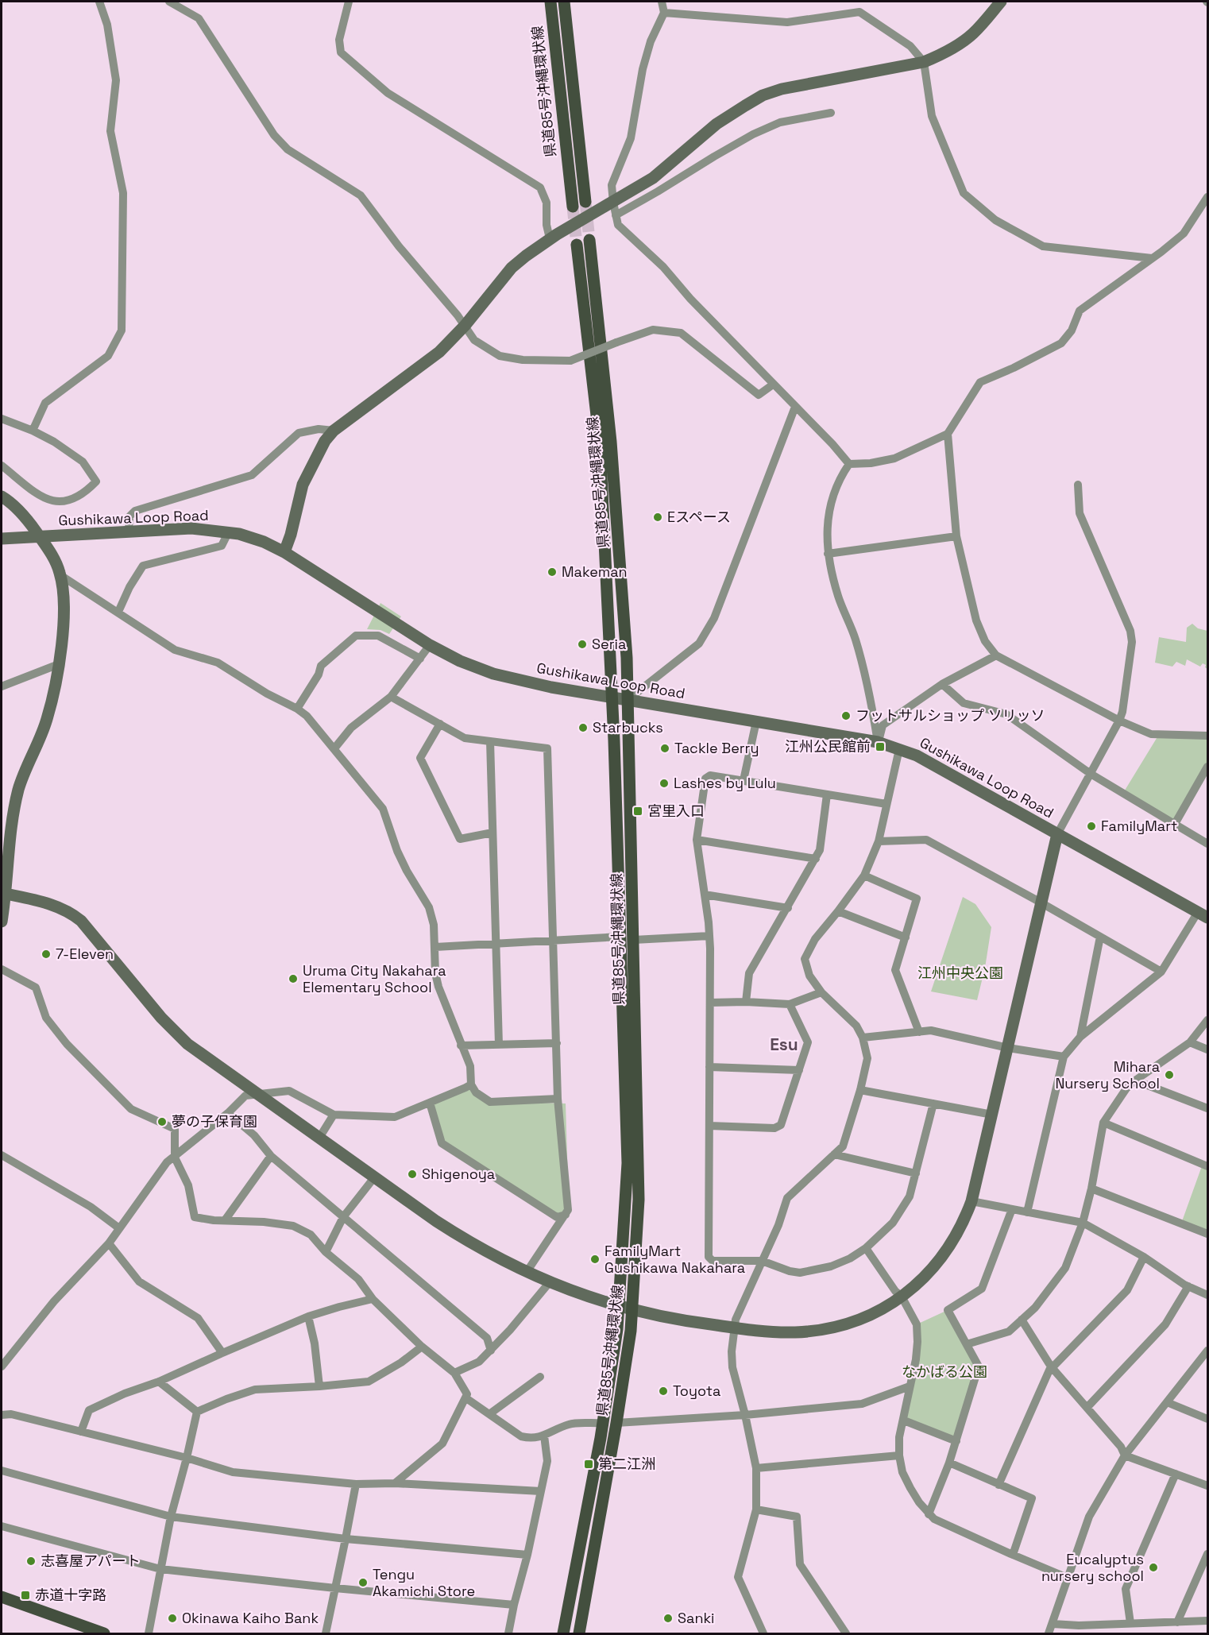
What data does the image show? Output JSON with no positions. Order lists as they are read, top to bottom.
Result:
{
  "streets": {
    "main road": ["県道85号沖縄環状線"],
    "street": ["Gushikawa Loop Road"]
  },
  "crossings": [
    ["県道85号沖縄環状線", "Gushikawa Loop Road"]
  ],
  "districts": ["Esu"],
  "parks": ["江州中央公園", "なかばる公園"],
  "places": {
    "other": [
      "Eスペース",
      "Makeman",
      "Seria",
      "フットサルショップ ソリッソ",
      "Starbucks",
      "Tackle Berry",
      "Lashes by Lulu",
      "FamilyMart",
      "7-Eleven",
      "Uruma City Nakahara Elementary School",
      "Mihara Nursery School",
      "夢の子保育園",
      "Shigenoya",
      "FamilyMart Gushikawa Nakahara",
      "Toyota",
      "志喜屋アパート",
      "Eucalyptus nursery school",
      "Tengu Akamichi Store",
      "Okinawa Kaiho Bank",
      "Sanki"
    ],
    "transit": [
      "江州公民館前",
      "宮里入口",
      "第二江洲",
      "赤道十字路"
    ]
  }
}
